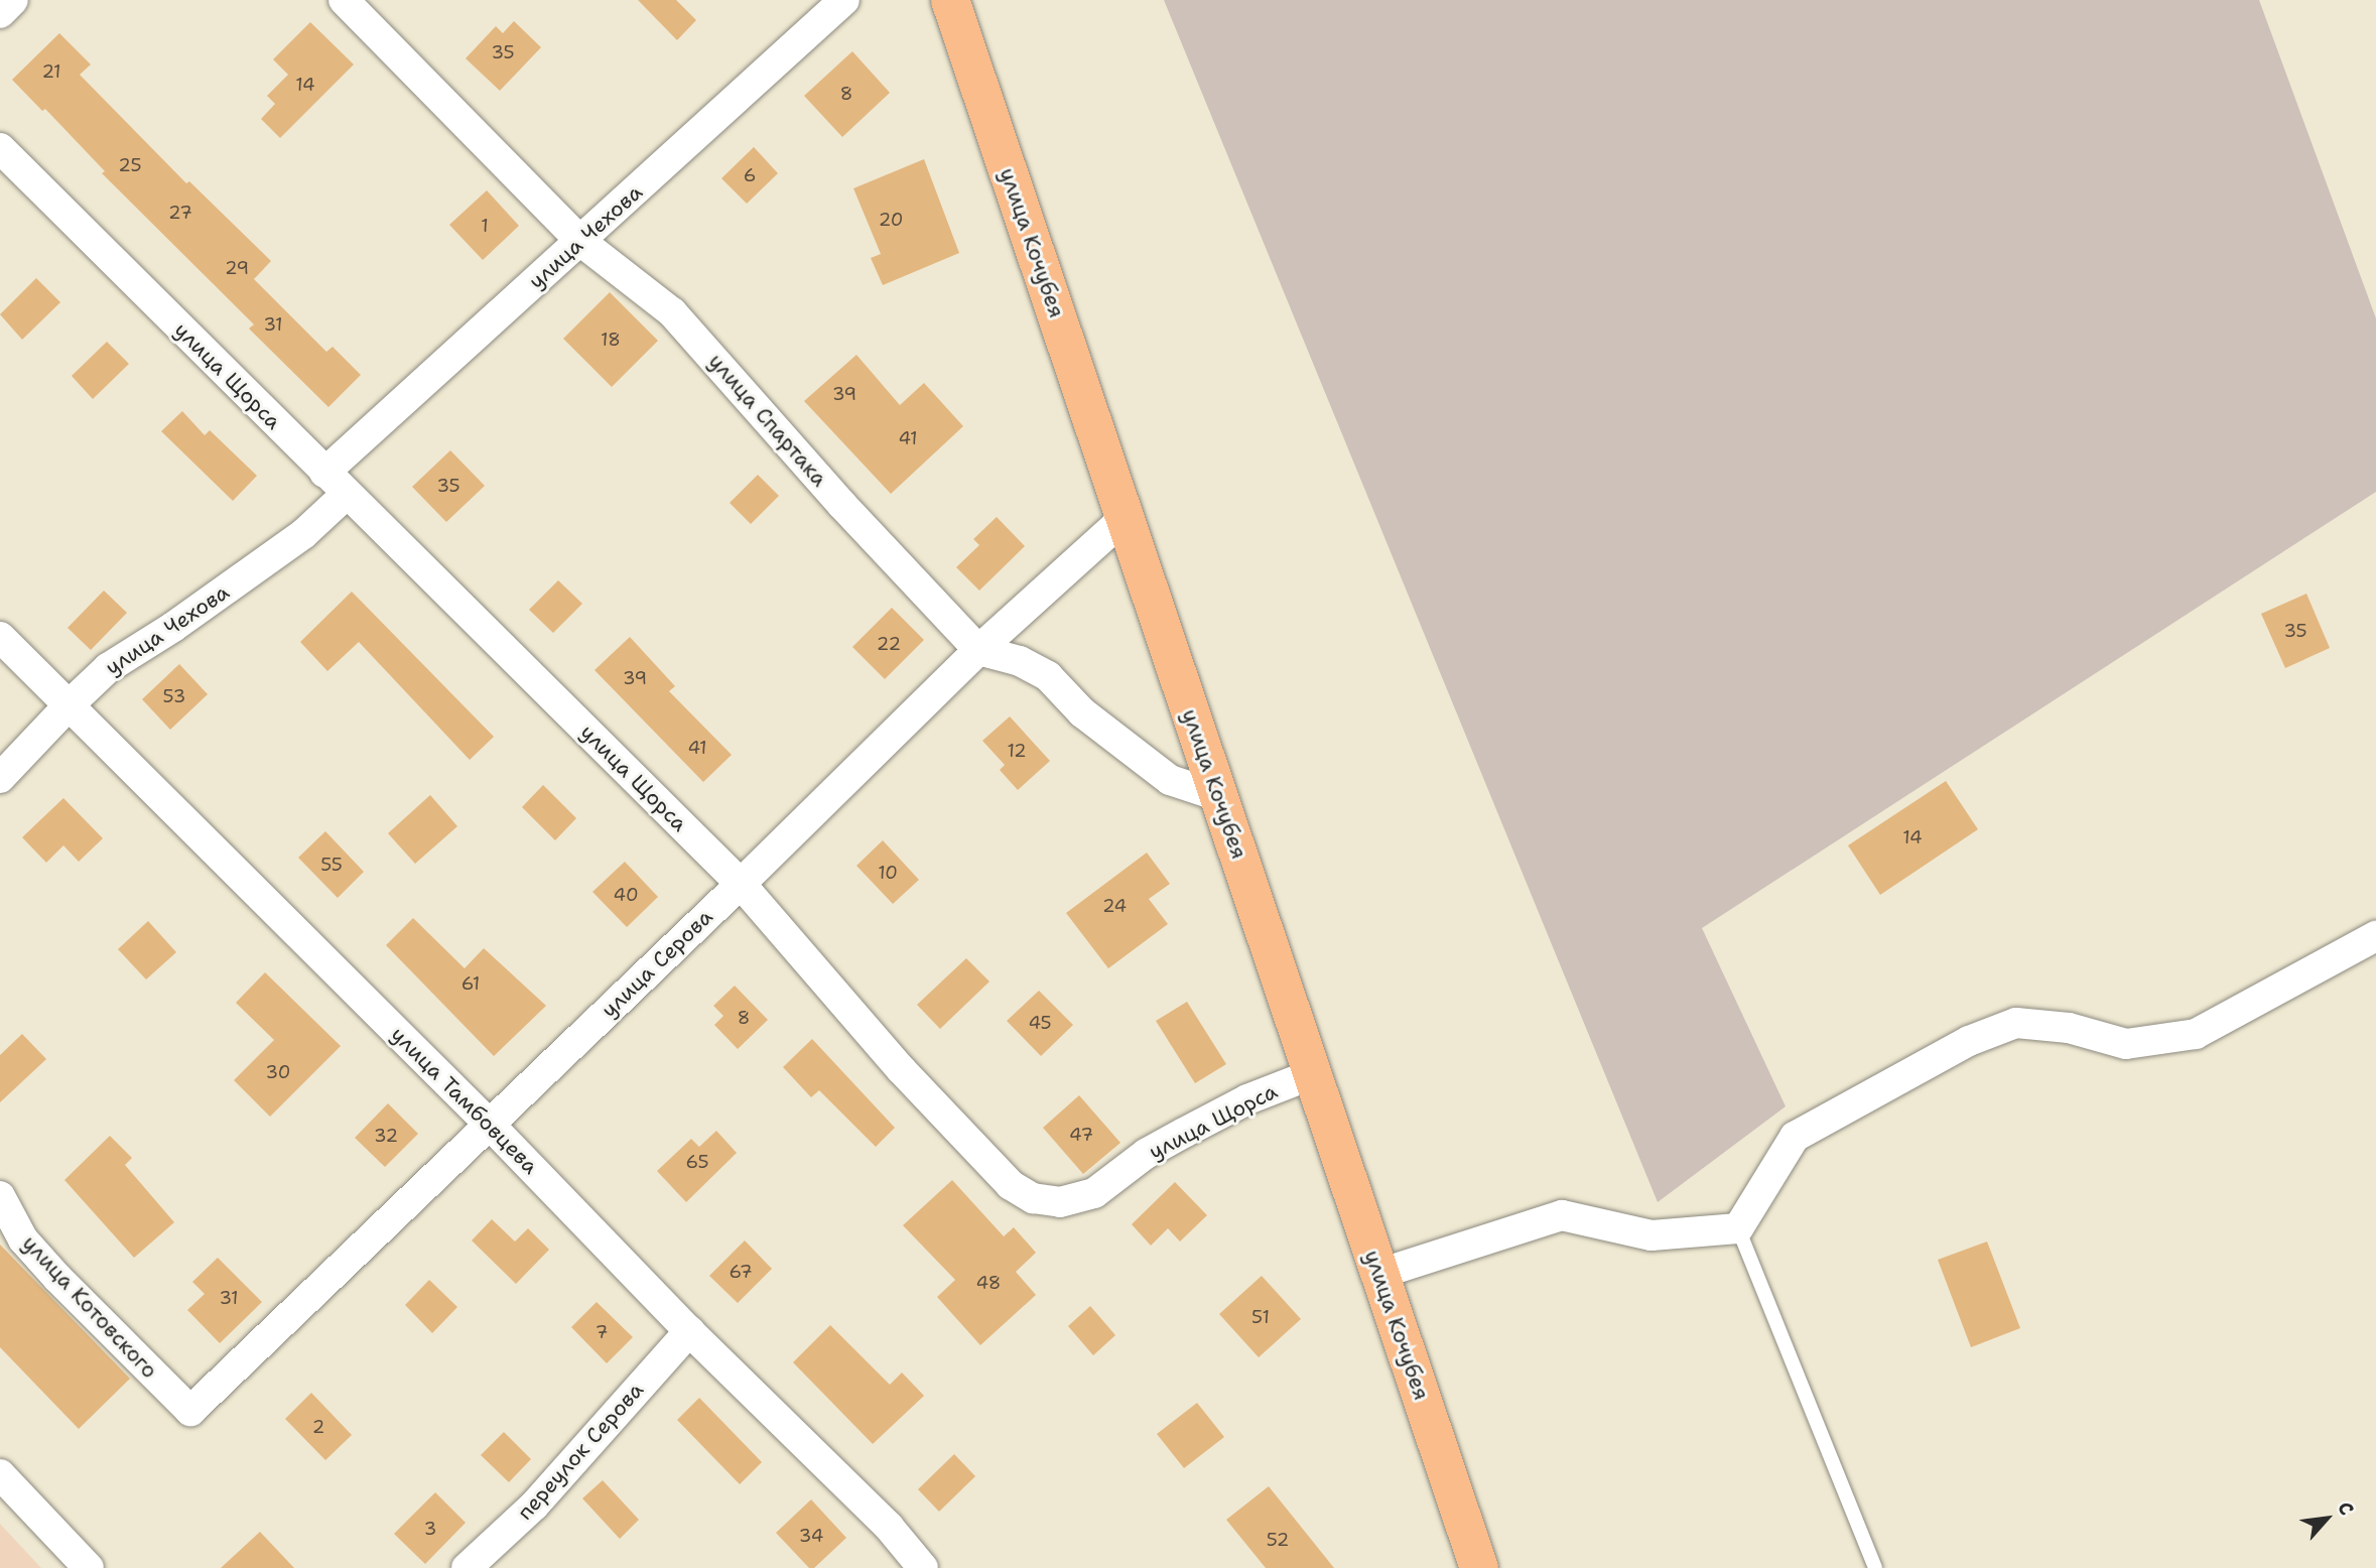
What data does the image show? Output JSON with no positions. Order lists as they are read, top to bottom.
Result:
{
  "streets": {
    "main road": ["улица Кочубея"],
    "street": [
      "улица Чехова",
      "улица Щорса",
      "улица Спартака",
      "улица Серова",
      "улица Тамбовцева",
      "улица Котовского",
      "переулок Серова"
    ]
  },
  "crossings": [
    ["улица Чехова", "улица Щорса"],
    ["улица Чехова", "улица Спартака"],
    ["улица Чехова", "улица Тамбовцева"],
    ["улица Кочубея", "улица Щорса"],
    ["улица Кочубея", "улица Серова"],
    ["улица Щорса", "улица Серова"],
    ["улица Спартака", "улица Серова"],
    ["улица Серова", "улица Тамбовцева"],
    ["улица Серова", "улица Котовского"],
    ["улица Тамбовцева", "переулок Серова"]
  ],
  "house_numbers": [
    "35",
    "21",
    "14",
    "8",
    "25",
    "6",
    "27",
    "20",
    "1",
    "29",
    "31",
    "18",
    "39",
    "41",
    "35",
    "35",
    "22",
    "39",
    "53",
    "41",
    "12",
    "14",
    "55",
    "10",
    "40",
    "24",
    "61",
    "8",
    "45",
    "30",
    "47",
    "32",
    "65",
    "67",
    "48",
    "31",
    "51",
    "7",
    "2",
    "3",
    "34",
    "52"
  ],
  "north": "top right"
}
